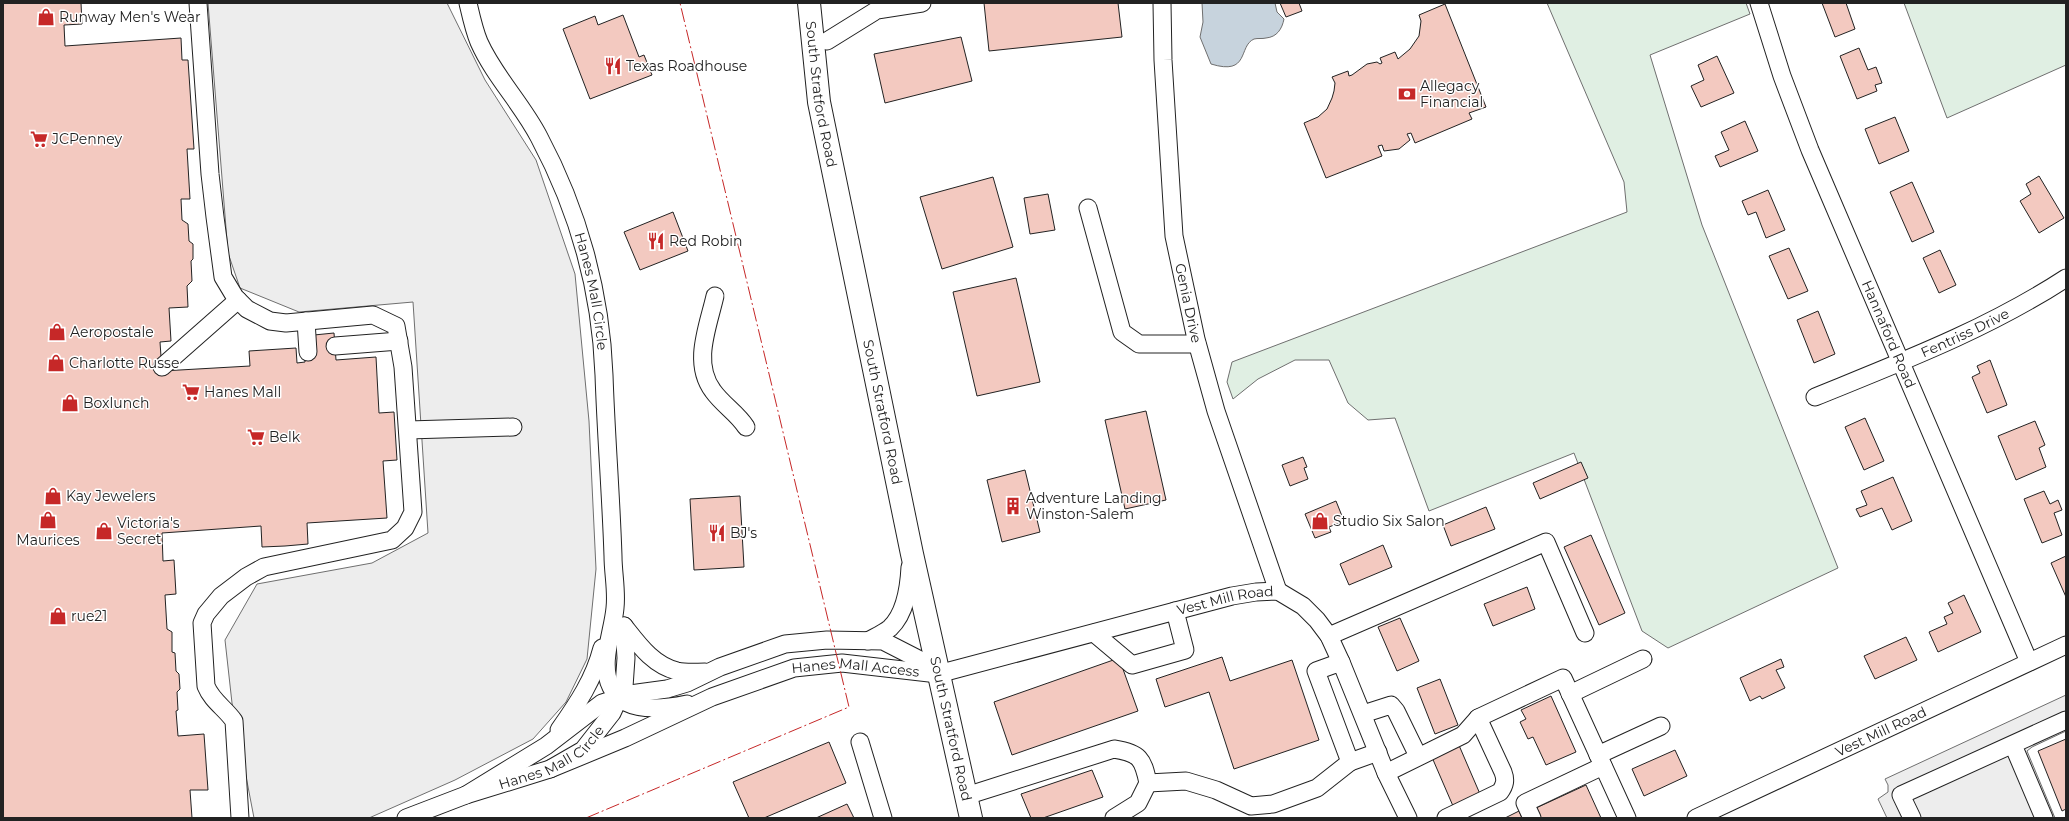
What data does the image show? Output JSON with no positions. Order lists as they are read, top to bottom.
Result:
{
  "streets": {
    "main road": ["South Stratford Road"],
    "street": [
      "Hanes Mall Circle",
      "Genia Drive",
      "Fentriss Drive",
      "Hannaford Road",
      "Vest Mill Road",
      "Hanes Mall Access"
    ]
  },
  "crossings": [
    ["South Stratford Road", "Vest Mill Road"],
    ["South Stratford Road", "Hanes Mall Access"],
    ["Hanes Mall Circle", "Hanes Mall Access"],
    ["Genia Drive", "Vest Mill Road"],
    ["Fentriss Drive", "Hannaford Road"],
    ["Hannaford Road", "Vest Mill Road"],
    ["Vest Mill Road", "Hanes Mall Access"]
  ],
  "places": {
    "shop": [
      "Runway Men's Wear",
      "Aeropostale",
      "Charlotte Russe",
      "Boxlunch",
      "Kay Jewelers",
      "Maurices",
      "Studio Six Salon",
      "Victoria's Secret",
      "rue21"
    ],
    "restaurant": ["Texas Roadhouse", "Red Robin", "BJ's"],
    "bank": ["Allegacy Financial"],
    "supermarket": ["JCPenney", "Hanes Mall", "Belk"],
    "building": ["Adventure Landing Winston-Salem"]
  }
}
